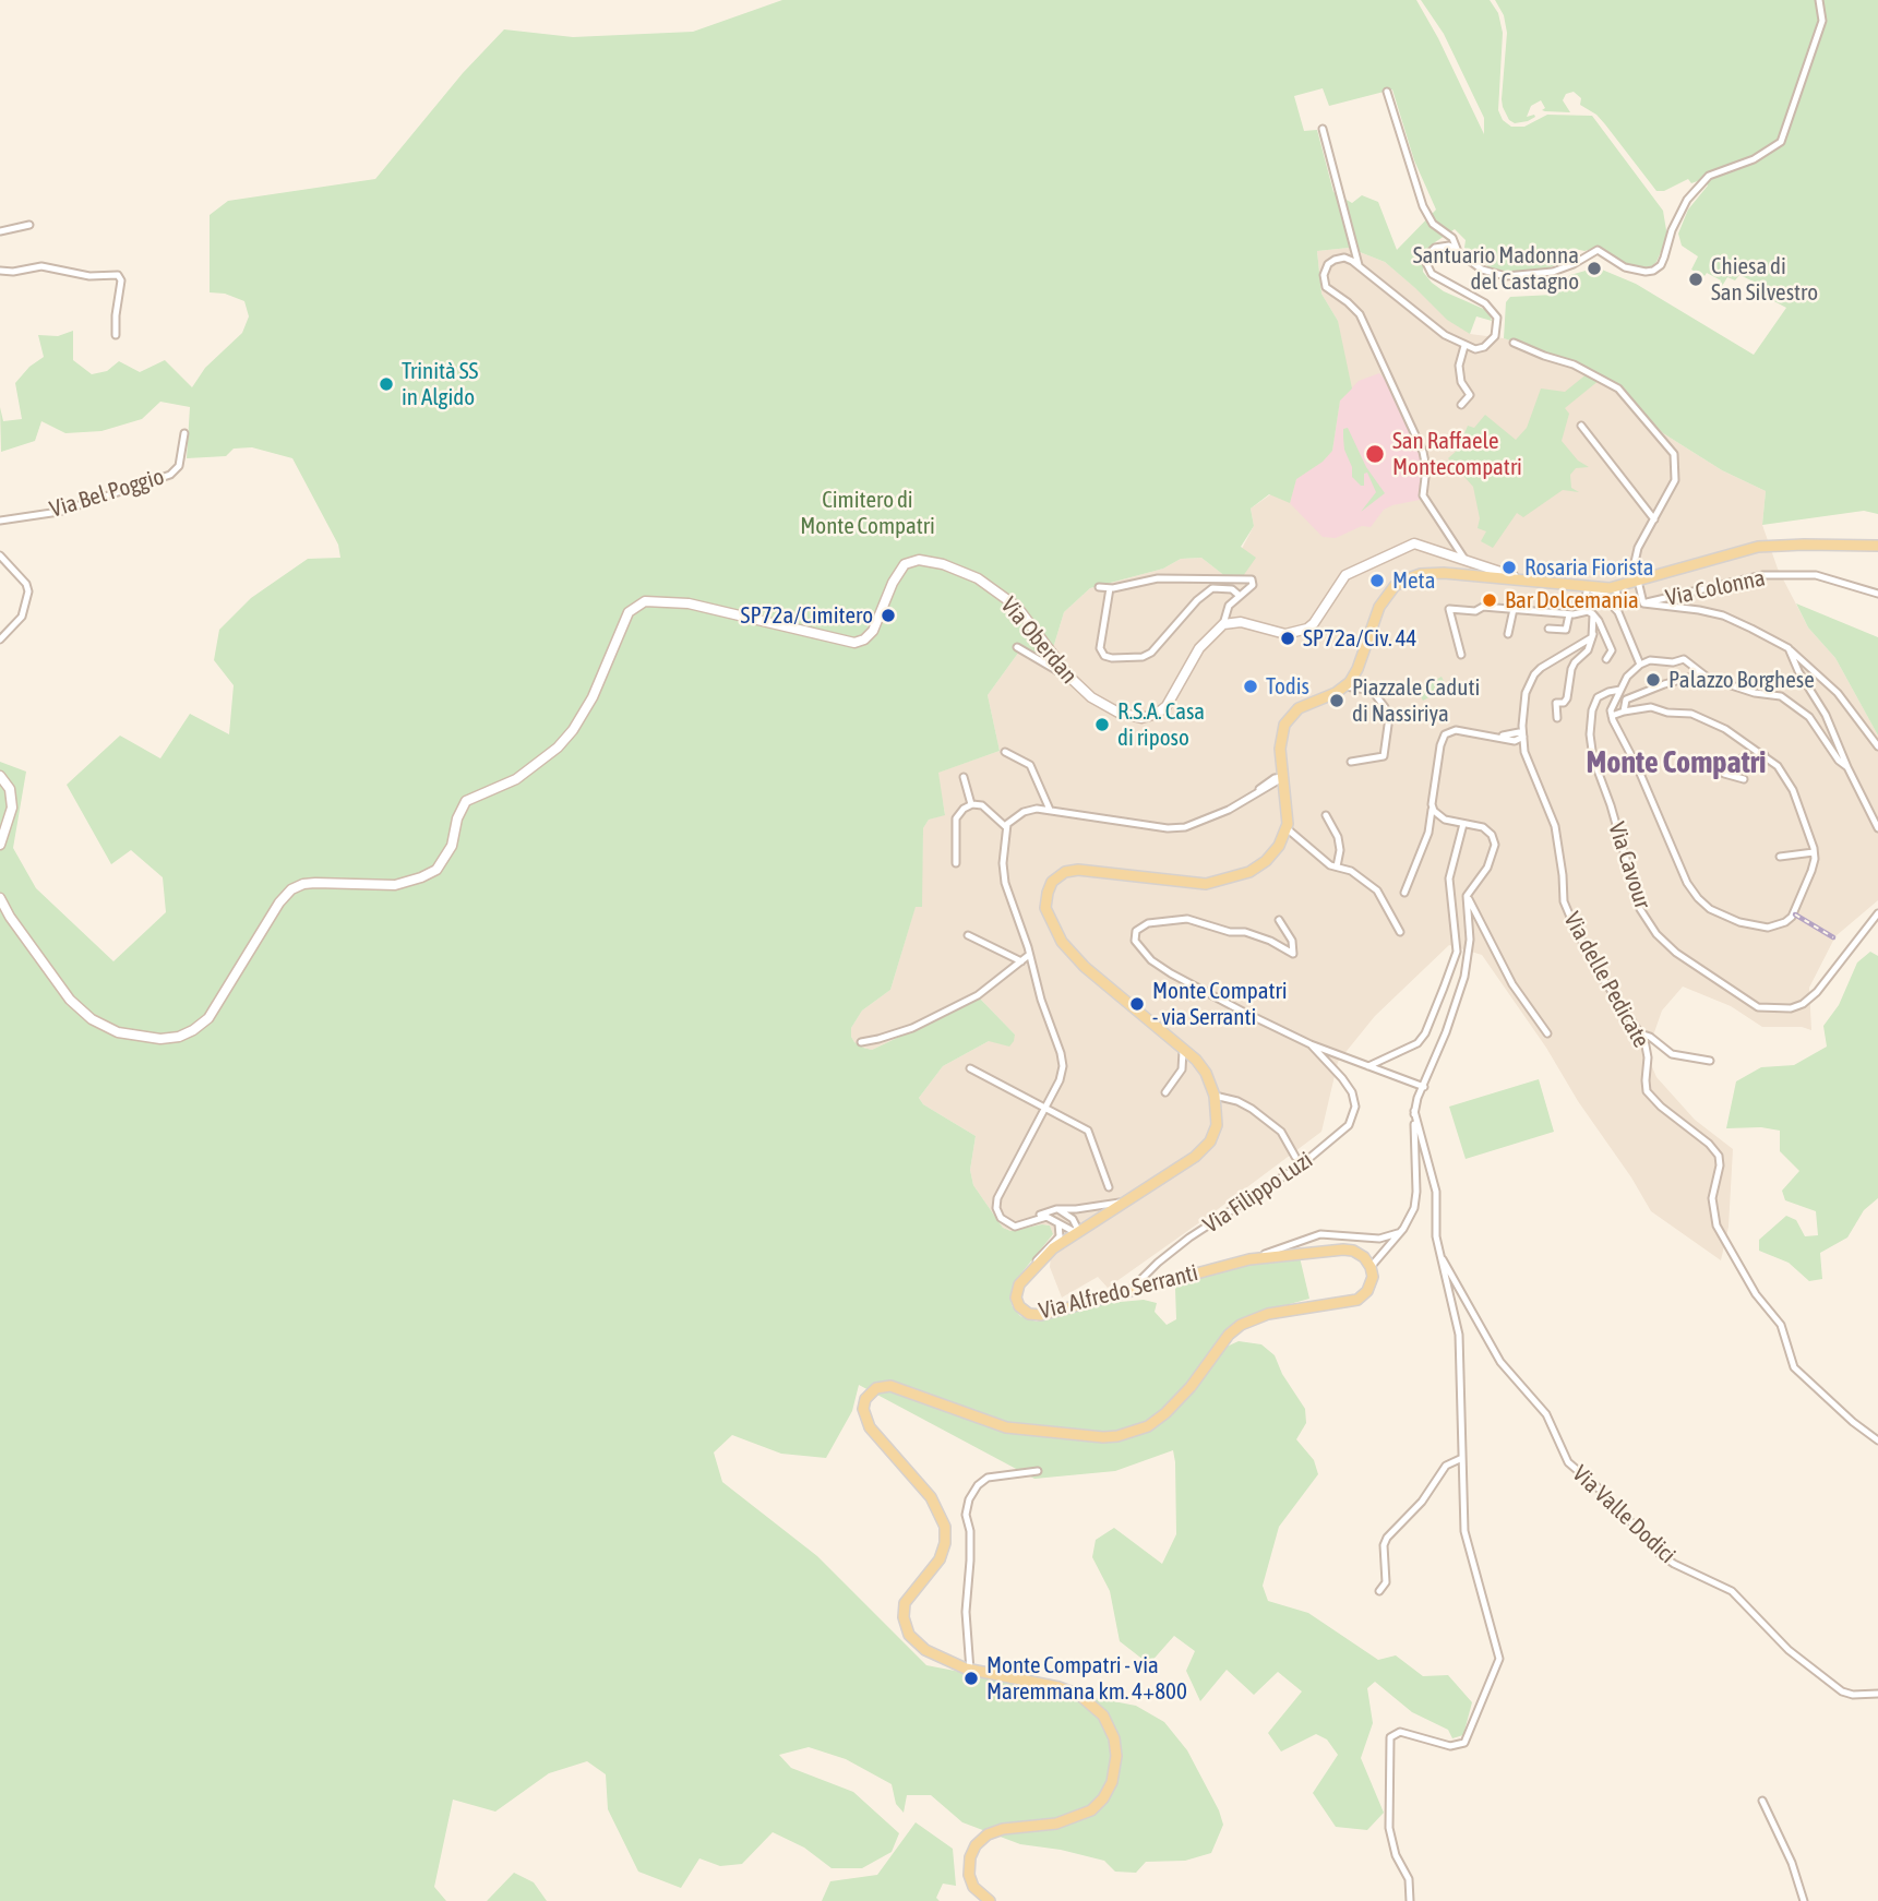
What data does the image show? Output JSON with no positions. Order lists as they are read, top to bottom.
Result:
{
  "streets": {
    "main road": ["Via Alfredo Serranti"],
    "street": [
      "Via Bel Poggio",
      "Via Colonna",
      "Via Oberdan",
      "Via Cavour",
      "Via delle Pedicate",
      "Via Filippo Luzi",
      "Via Valle Dodici"
    ]
  },
  "crossings": [
    ["Via Filippo Luzi", "Via Alfredo Serranti"]
  ],
  "districts": ["Monte Compatri"],
  "parks": ["Cimitero di Monte Compatri"],
  "places": [
    "Santuario Madonna del Castagno",
    "Chiesa di San Silvestro",
    "Trinità SS in Algido",
    "San Raffaele Montecompatri",
    "Rosaria Fiorista",
    "Meta",
    "Bar Dolcemania",
    "SP72a/Cimitero",
    "SP72a/Civ. 44",
    "Palazzo Borghese",
    "Todis",
    "Piazzale Caduti di Nassiriya",
    "R.S.A. Casa di riposo",
    "Monte Compatri - via Serranti",
    "Monte Compatri - via Maremmana km. 4+800"
  ]
}
